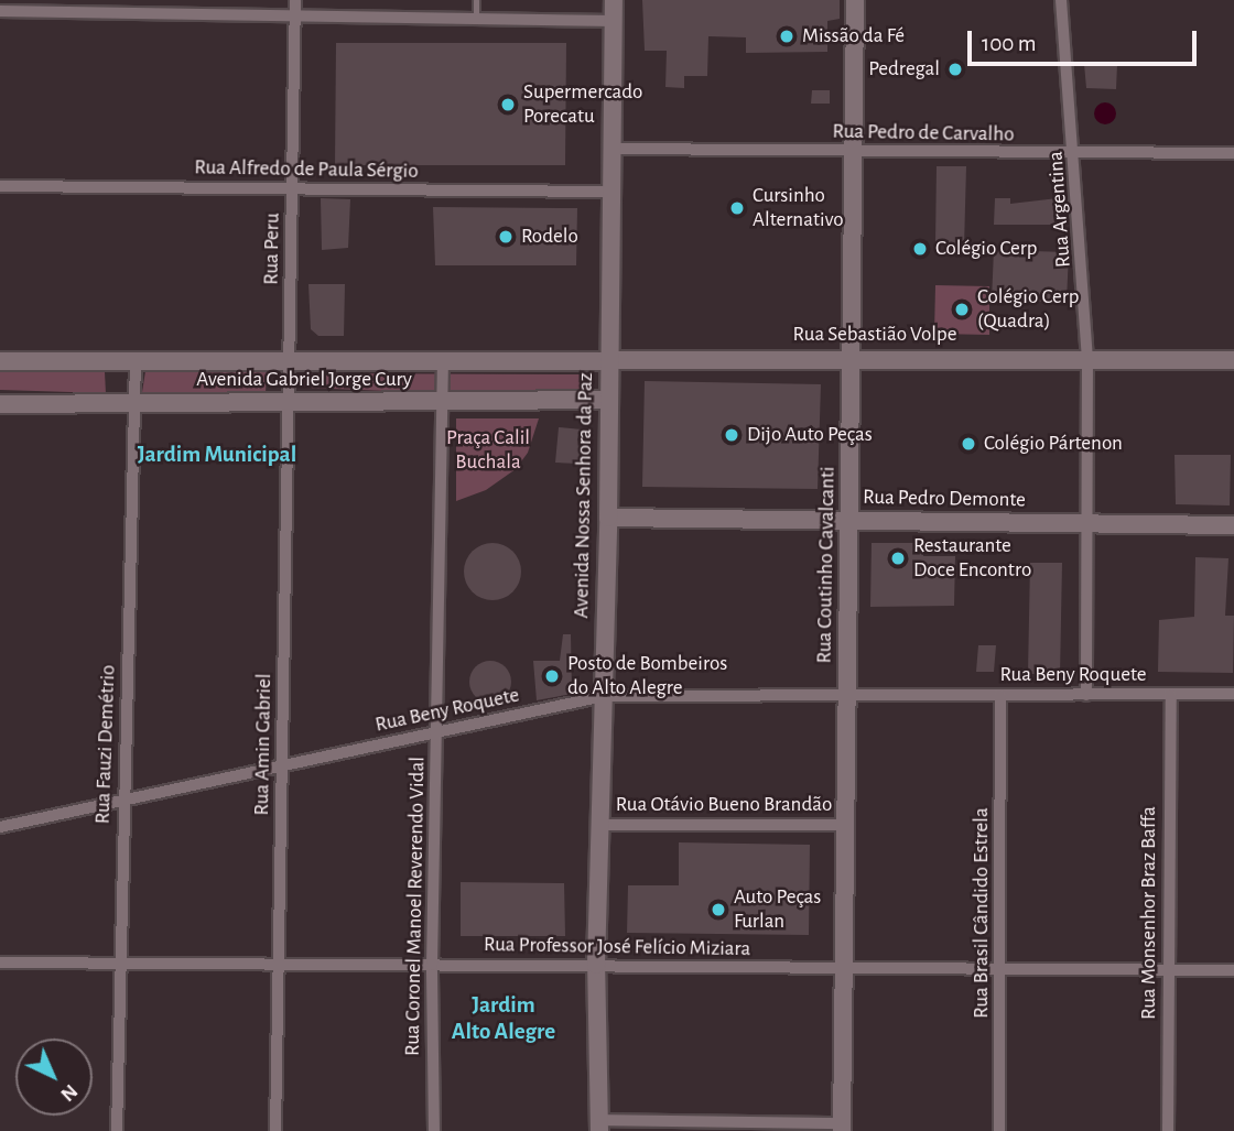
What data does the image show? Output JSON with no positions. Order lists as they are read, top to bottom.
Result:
{
  "streets": {
    "main road": [
      "Rua Sebastião Volpe",
      "Avenida Gabriel Jorge Cury",
      "Avenida Nossa Senhora da Paz",
      "Rua Pedro Demonte",
      "Rua Coutinho Cavalcanti"
    ],
    "street": [
      "Rua Pedro de Carvalho",
      "Rua Alfredo de Paula Sérgio",
      "Rua Argentina",
      "Rua Peru",
      "Rua Beny Roquete",
      "Rua Fauzi Demétrio",
      "Rua Amin Gabriel",
      "Rua Otávio Bueno Brandão",
      "Rua Coronel Manoel Reverendo Vidal",
      "Rua Brasil Cândido Estrela",
      "Rua Monsenhor Braz Baffa",
      "Rua Professor José Felício Miziara"
    ]
  },
  "crossings": [
    ["Rua Pedro de Carvalho", "Rua Argentina"],
    ["Rua Pedro de Carvalho", "Avenida Nossa Senhora da Paz"],
    ["Rua Pedro de Carvalho", "Rua Coutinho Cavalcanti"],
    ["Rua Alfredo de Paula Sérgio", "Rua Peru"],
    ["Rua Alfredo de Paula Sérgio", "Avenida Nossa Senhora da Paz"],
    ["Rua Argentina", "Rua Sebastião Volpe"],
    ["Rua Argentina", "Rua Pedro Demonte"],
    ["Rua Argentina", "Rua Beny Roquete"],
    ["Rua Peru", "Avenida Gabriel Jorge Cury"],
    ["Rua Peru", "Rua Amin Gabriel"],
    ["Rua Sebastião Volpe", "Avenida Gabriel Jorge Cury"],
    ["Rua Sebastião Volpe", "Avenida Nossa Senhora da Paz"],
    ["Rua Sebastião Volpe", "Rua Coutinho Cavalcanti"],
    ["Avenida Gabriel Jorge Cury", "Avenida Nossa Senhora da Paz"],
    ["Avenida Gabriel Jorge Cury", "Rua Fauzi Demétrio"],
    ["Avenida Gabriel Jorge Cury", "Rua Amin Gabriel"],
    ["Avenida Gabriel Jorge Cury", "Rua Coronel Manoel Reverendo Vidal"],
    ["Avenida Nossa Senhora da Paz", "Rua Pedro Demonte"],
    ["Avenida Nossa Senhora da Paz", "Rua Beny Roquete"],
    ["Avenida Nossa Senhora da Paz", "Rua Otávio Bueno Brandão"],
    ["Avenida Nossa Senhora da Paz", "Rua Professor José Felício Miziara"],
    ["Rua Pedro Demonte", "Rua Coutinho Cavalcanti"],
    ["Rua Coutinho Cavalcanti", "Rua Beny Roquete"],
    ["Rua Coutinho Cavalcanti", "Rua Otávio Bueno Brandão"],
    ["Rua Coutinho Cavalcanti", "Rua Professor José Felício Miziara"],
    ["Rua Beny Roquete", "Rua Fauzi Demétrio"],
    ["Rua Beny Roquete", "Rua Amin Gabriel"],
    ["Rua Beny Roquete", "Rua Coronel Manoel Reverendo Vidal"],
    ["Rua Beny Roquete", "Rua Brasil Cândido Estrela"],
    ["Rua Beny Roquete", "Rua Monsenhor Braz Baffa"],
    ["Rua Fauzi Demétrio", "Rua Professor José Felício Miziara"],
    ["Rua Amin Gabriel", "Rua Professor José Felício Miziara"],
    ["Rua Coronel Manoel Reverendo Vidal", "Rua Professor José Felício Miziara"],
    ["Rua Brasil Cândido Estrela", "Rua Professor José Felício Miziara"],
    ["Rua Monsenhor Braz Baffa", "Rua Professor José Felício Miziara"]
  ],
  "districts": ["Jardim Municipal", "Jardim Alto Alegre"],
  "parks": ["Praça Calil Buchala"],
  "places": [
    "Missão da Fé",
    "Pedregal",
    "Supermercado Porecatu",
    "Cursinho Alternativo",
    "Rodelo",
    "Colégio Cerp",
    "Colégio Cerp (Quadra)",
    "Dijo Auto Peças",
    "Colégio Pártenon",
    "Restaurante Doce Encontro",
    "Posto de Bombeiros do Alto Alegre",
    "Auto Peças Furlan"
  ],
  "scale_bar": "100 m",
  "north": "bottom right"
}
